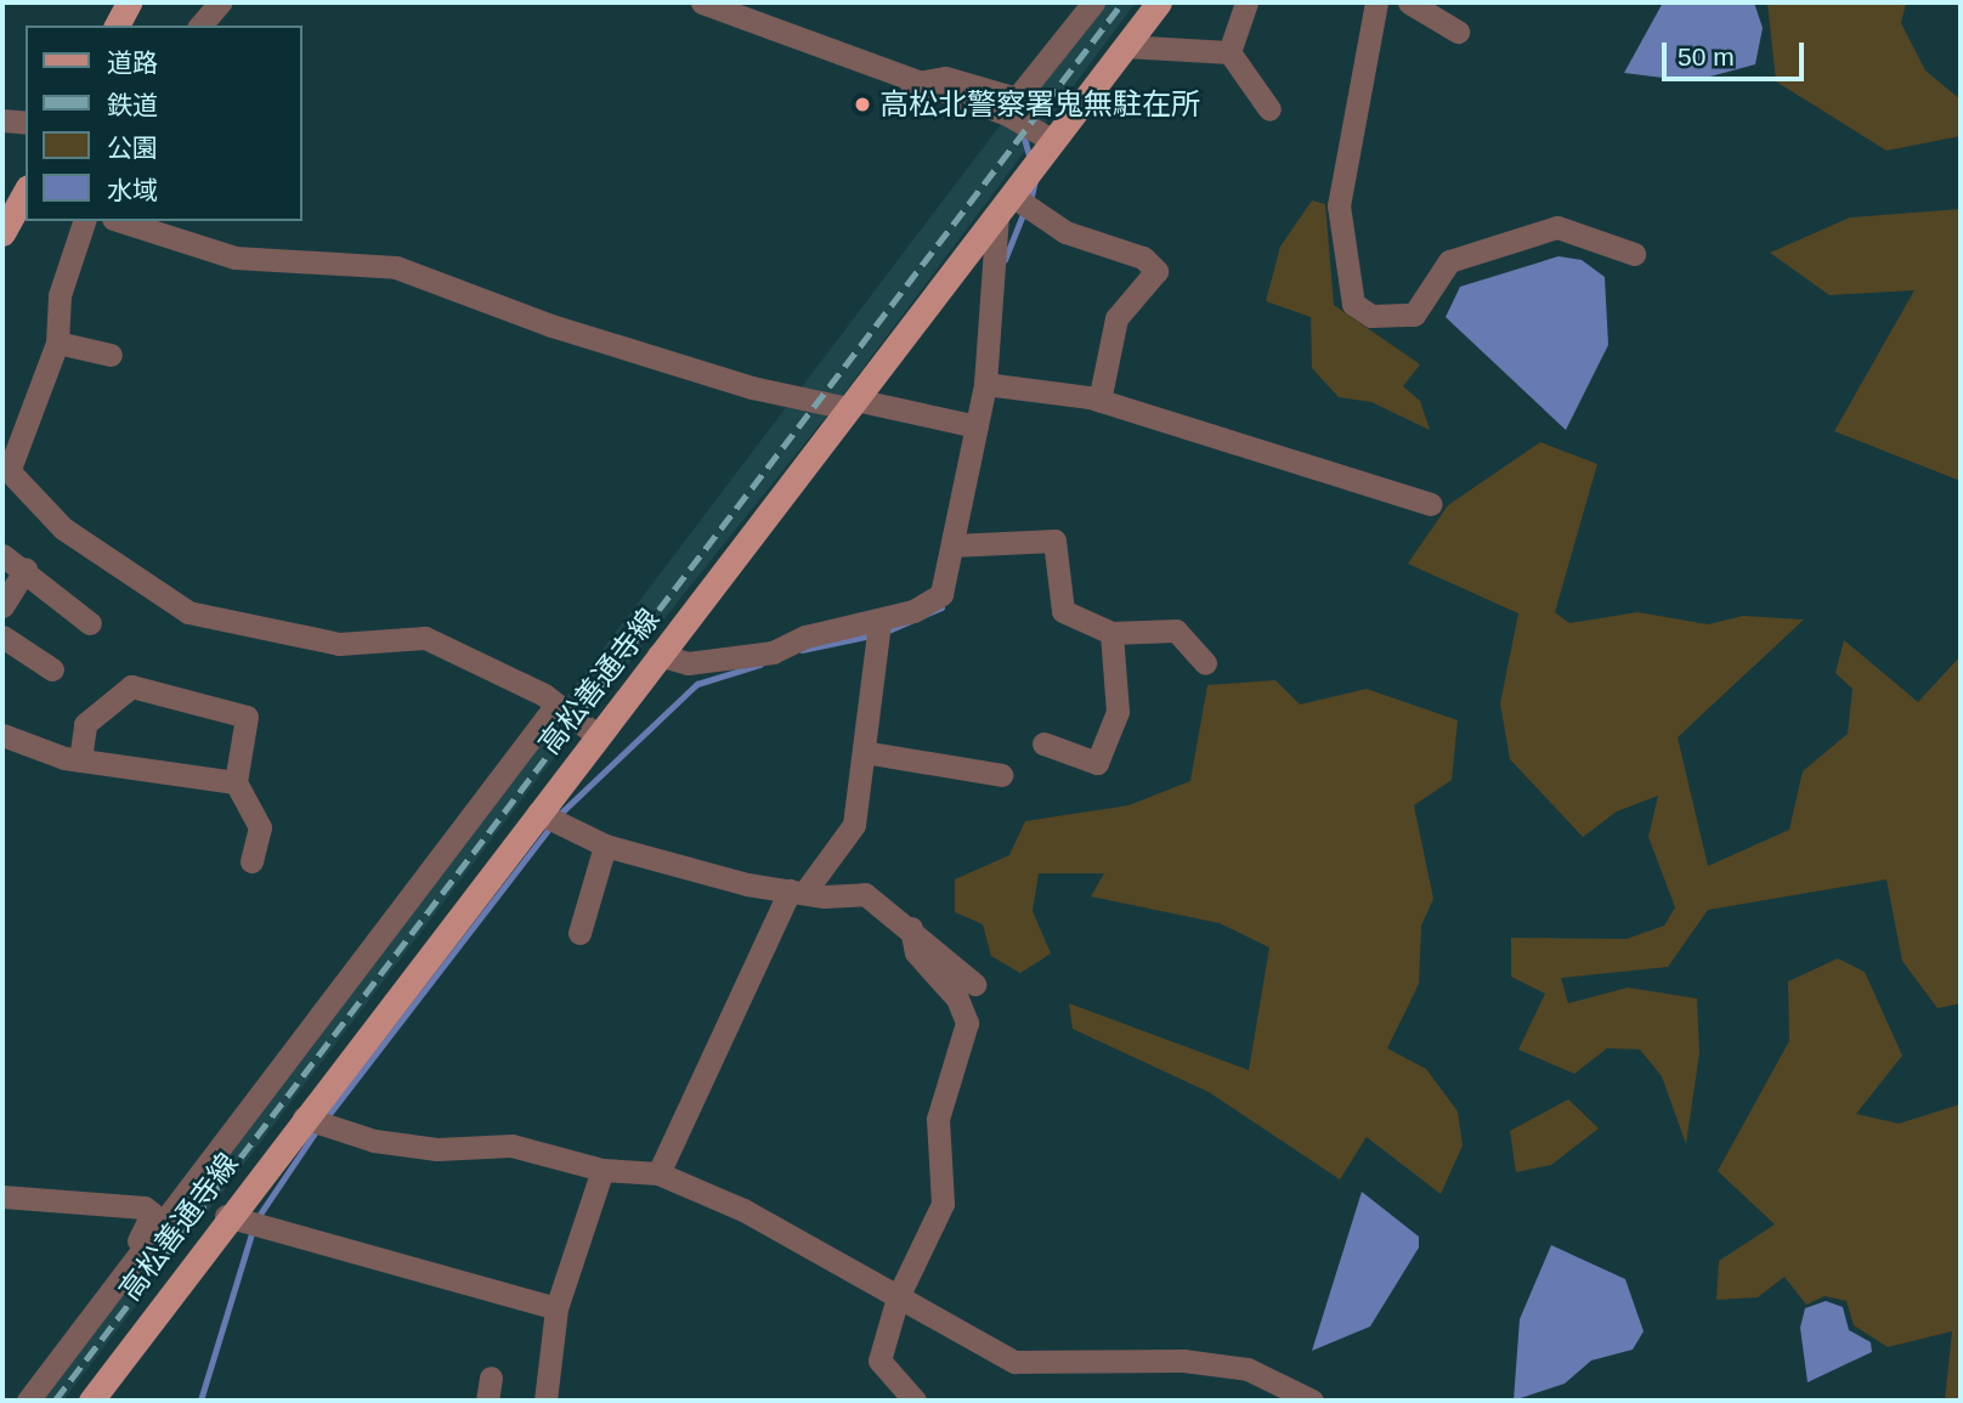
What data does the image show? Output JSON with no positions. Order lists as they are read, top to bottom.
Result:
{
  "streets": {
    "main road": ["高松善通寺線"]
  },
  "places": ["高松北警察署鬼無駐在所"],
  "legend": [
    "道路",
    "鉄道",
    "公園",
    "水域"
  ],
  "scale_bar": "50 m"
}
